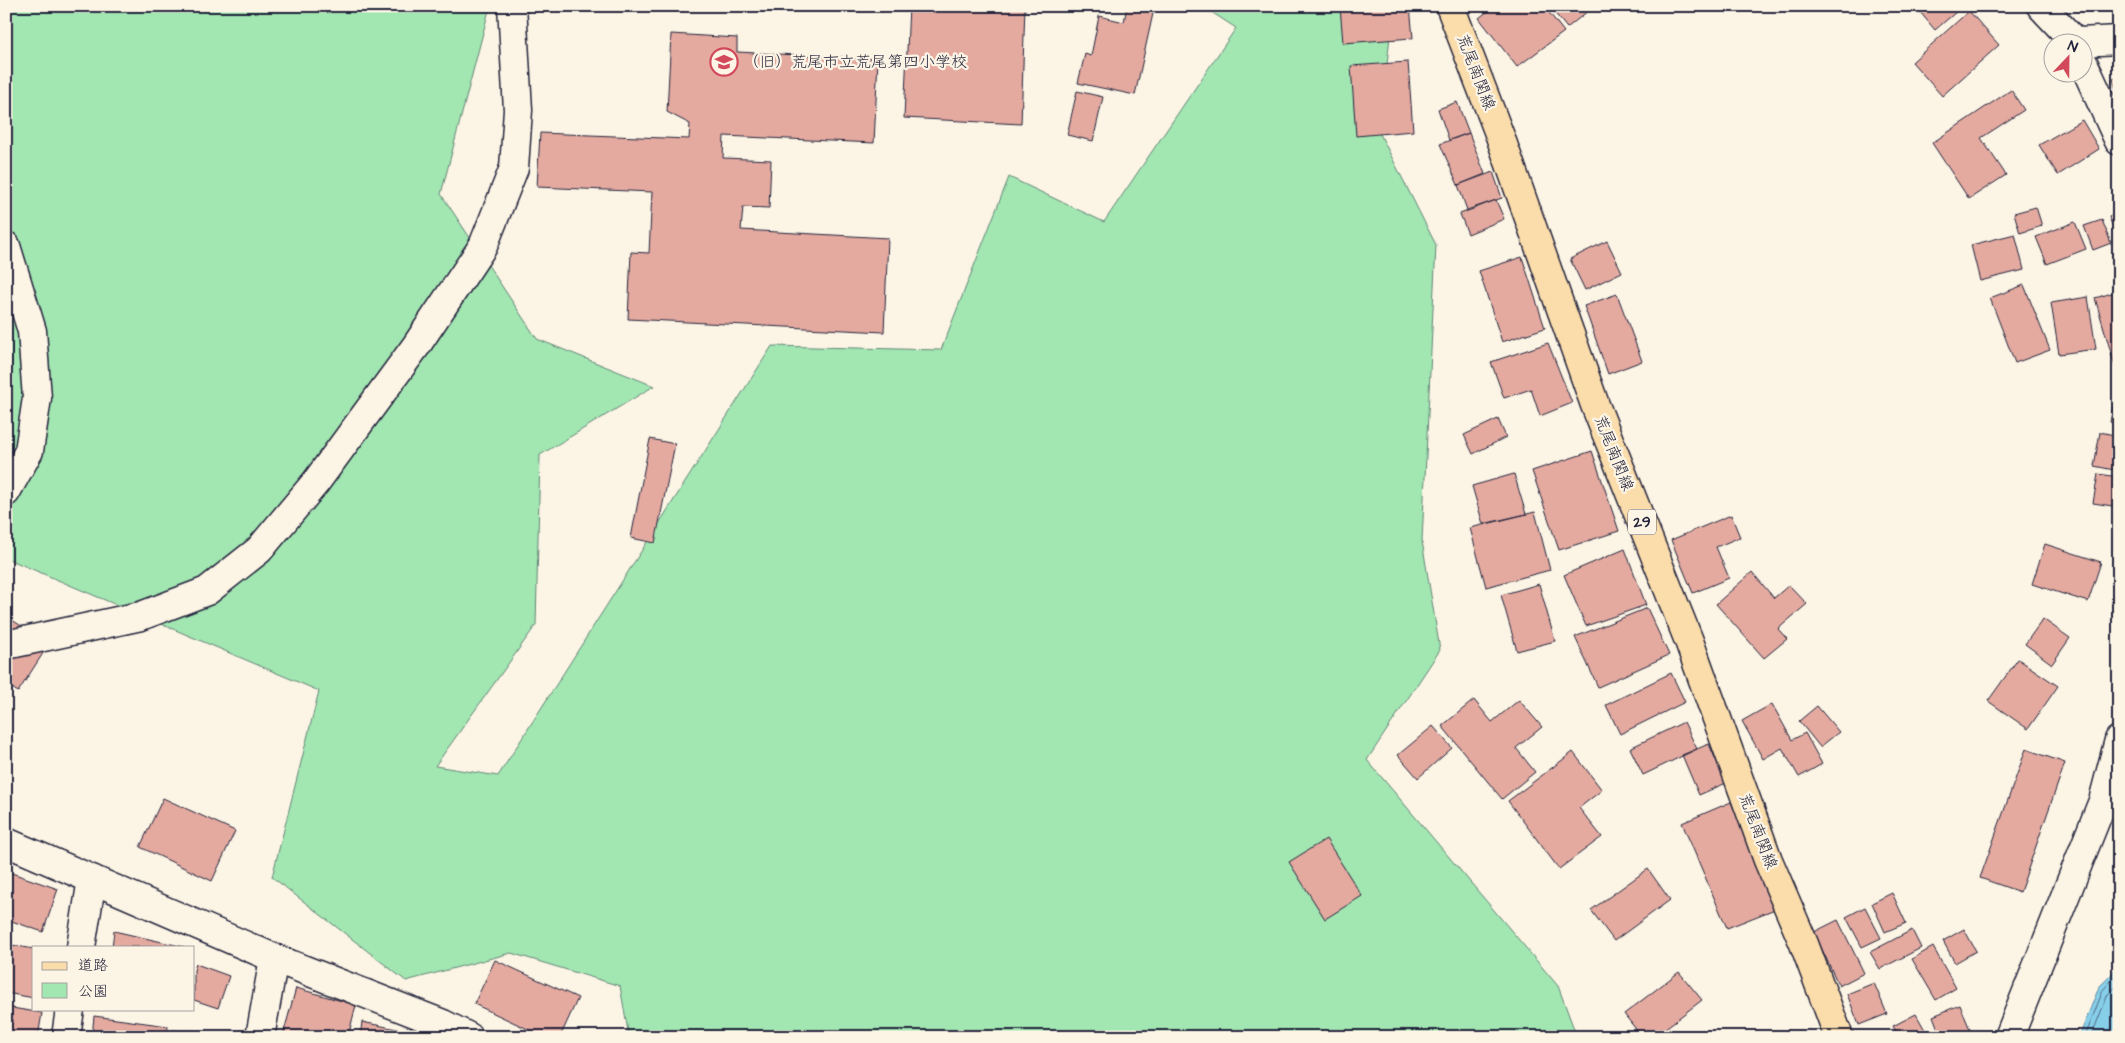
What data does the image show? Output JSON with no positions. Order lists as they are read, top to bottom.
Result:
{
  "streets": {
    "main road": ["荒尾南関線", "29"]
  },
  "places": {
    "school or university": ["（旧）荒尾市立荒尾第四小学校"]
  },
  "legend": ["道路", "公園"],
  "north": "top"
}
